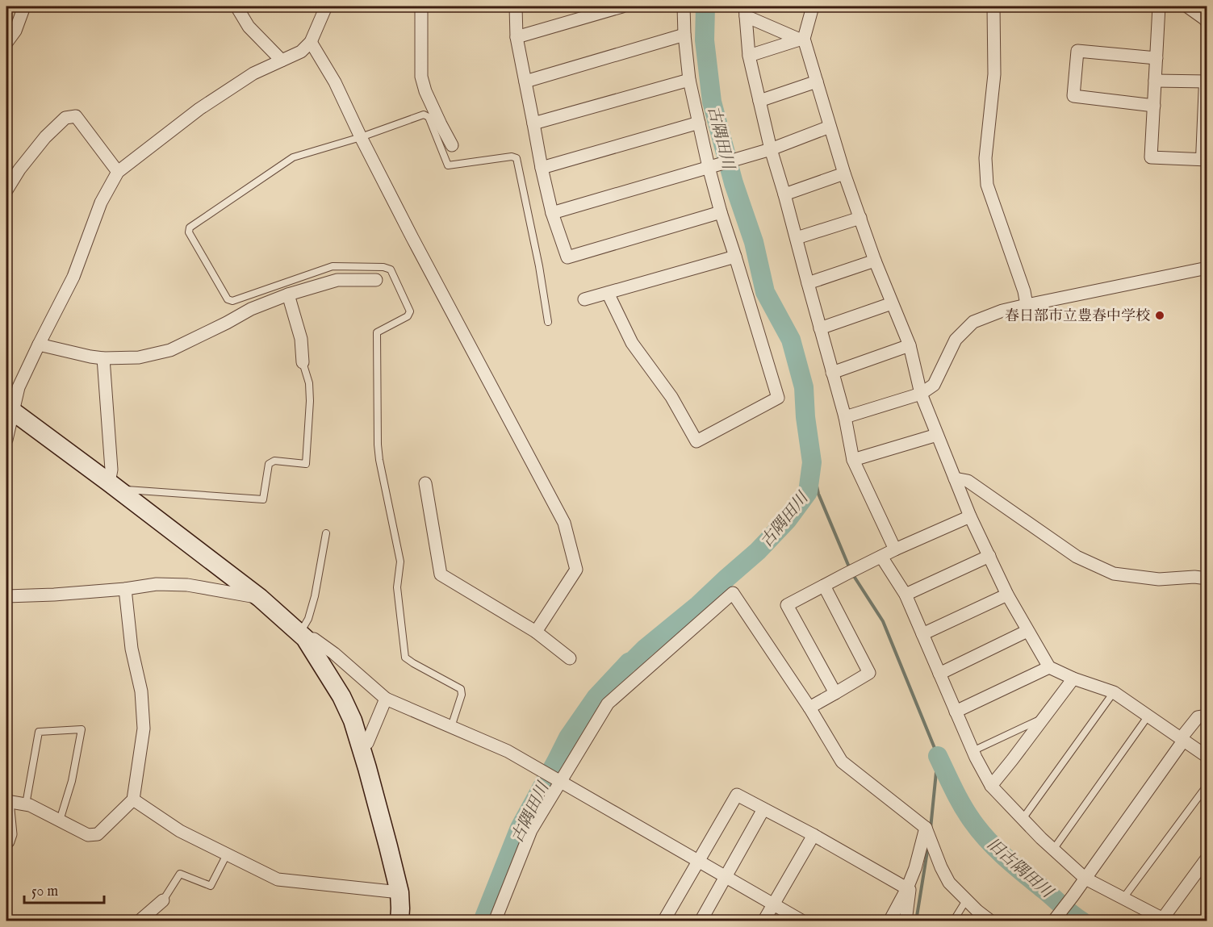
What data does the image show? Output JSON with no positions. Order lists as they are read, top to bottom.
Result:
{
  "water": ["古隅田川", "旧古隅田川"],
  "places": ["春日部市立豊春中学校"],
  "scale_bar": "50 m"
}
